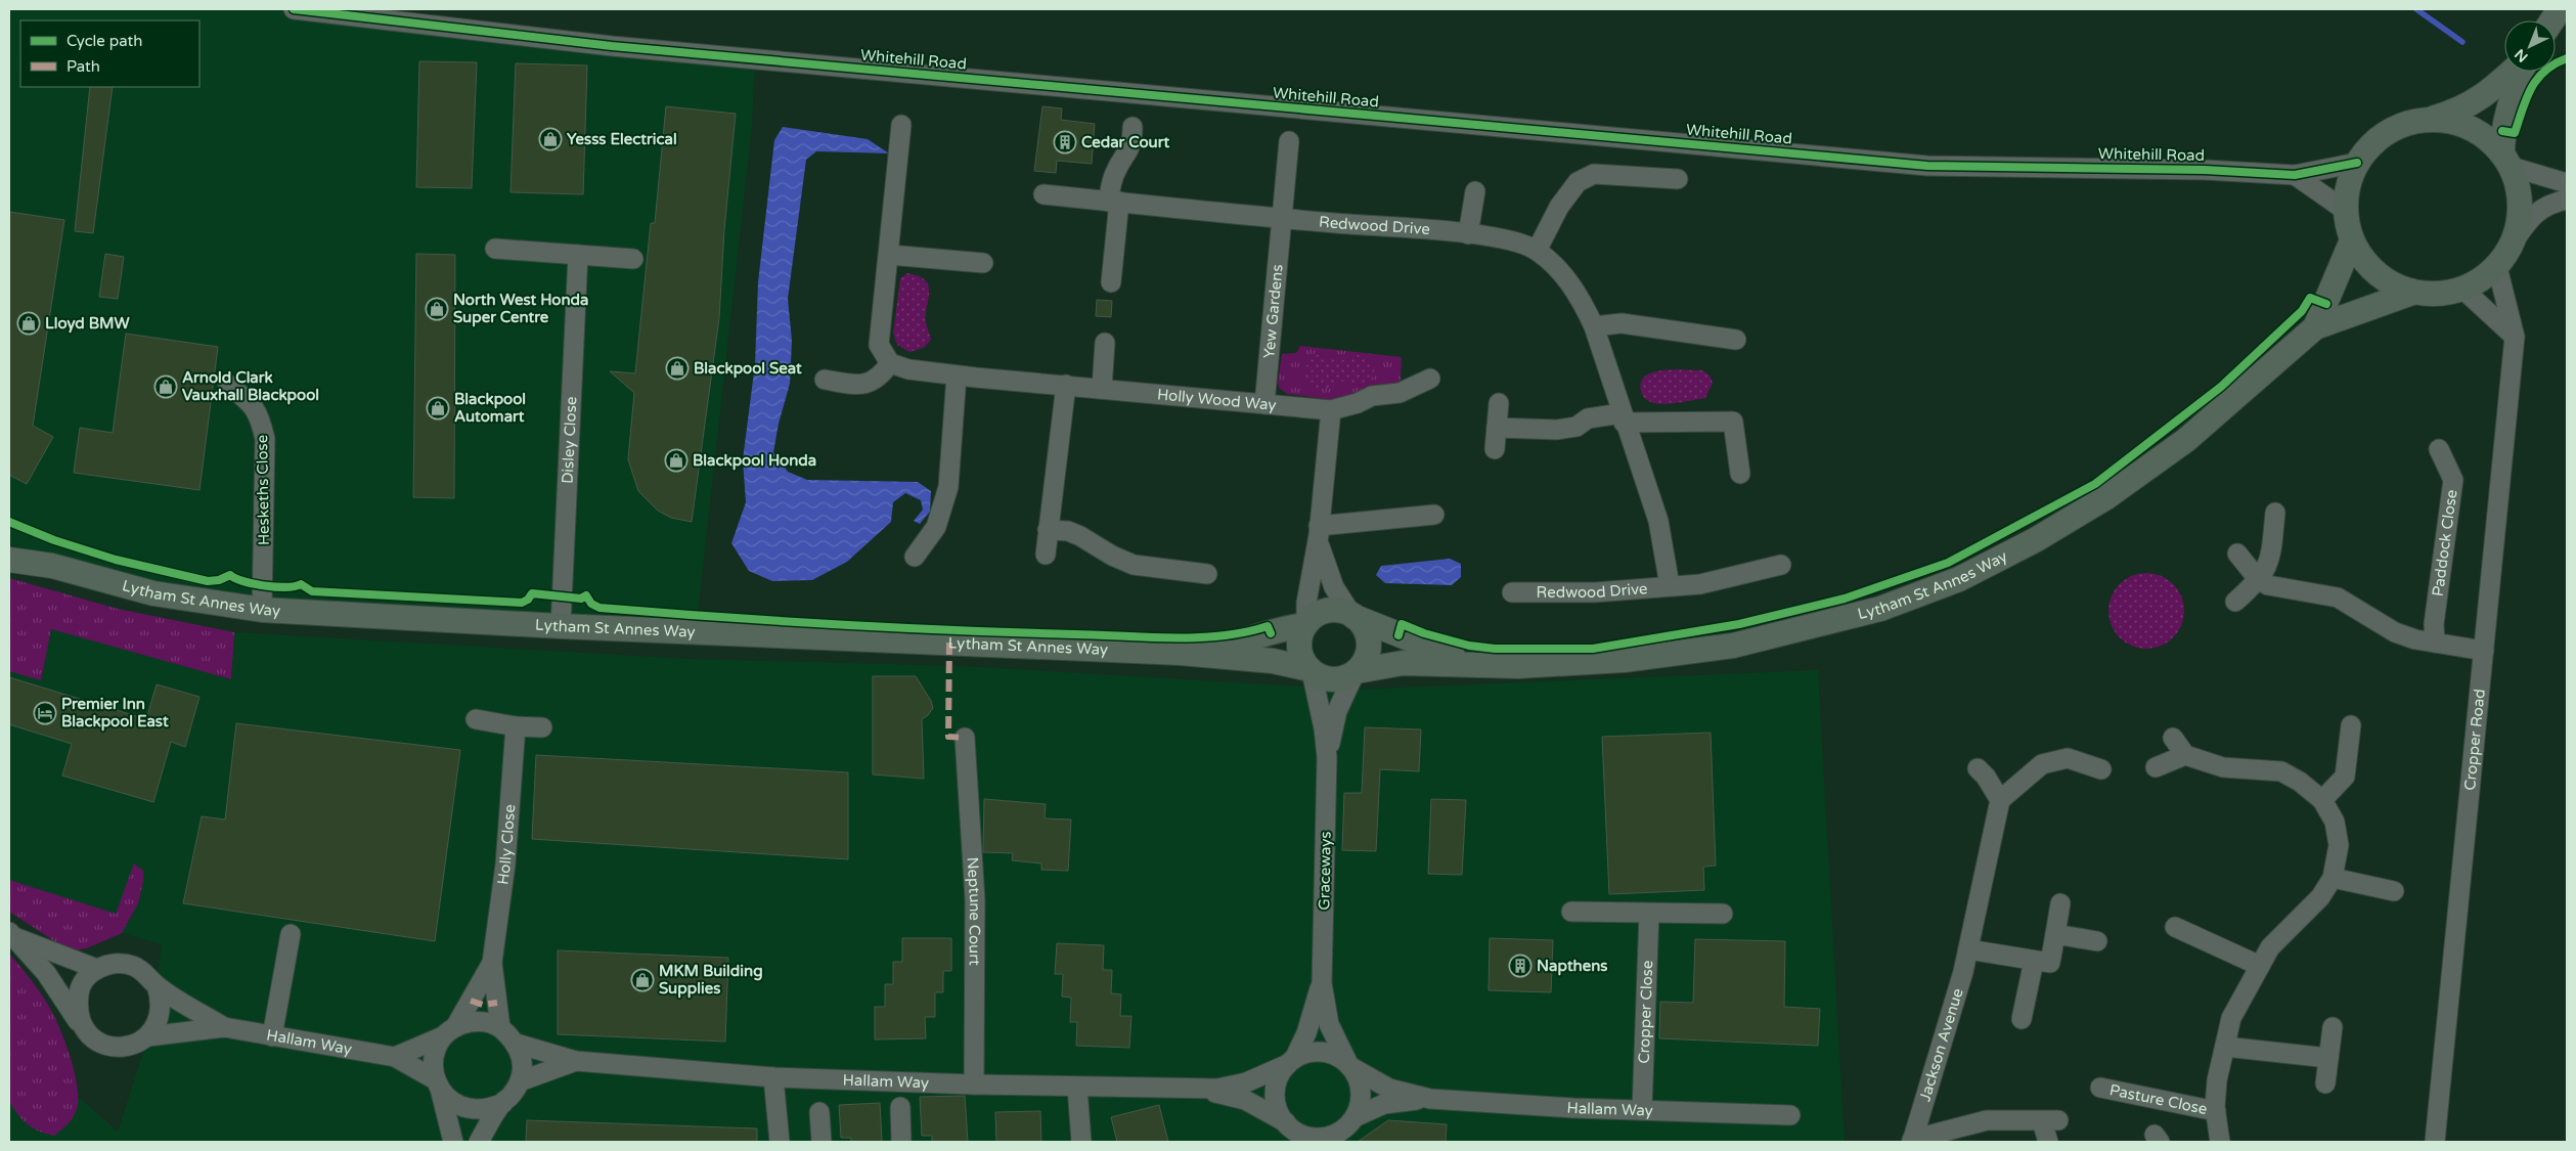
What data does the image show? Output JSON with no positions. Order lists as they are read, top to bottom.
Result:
{
  "streets": {
    "main road": ["Lytham St Annes Way"],
    "street": [
      "Whitehill Road",
      "Redwood Drive",
      "Yew Gardens",
      "Holly Wood Way",
      "Disley Close",
      "Heskeths Close",
      "Paddock Close",
      "Cropper Road",
      "Holly Close",
      "Graceways",
      "Neptune Court",
      "Cropper Close",
      "Hallam Way",
      "Jackson Avenue",
      "Pasture Close"
    ]
  },
  "crossings": [
    ["Whitehill Road", "Lytham St Annes Way"],
    ["Whitehill Road", "Cropper Road"],
    ["Redwood Drive", "Yew Gardens"],
    ["Yew Gardens", "Holly Wood Way"],
    ["Disley Close", "Lytham St Annes Way"],
    ["Heskeths Close", "Lytham St Annes Way"],
    ["Lytham St Annes Way", "Cropper Road"],
    ["Lytham St Annes Way", "Graceways"],
    ["Holly Close", "Hallam Way"],
    ["Graceways", "Hallam Way"],
    ["Neptune Court", "Hallam Way"],
    ["Cropper Close", "Hallam Way"]
  ],
  "places": {
    "shop": [
      "Yesss Electrical",
      "North West Honda Super Centre",
      "Lloyd BMW",
      "Blackpool Seat",
      "Arnold Clark Vauxhall Blackpool",
      "Blackpool Automart",
      "Blackpool Honda",
      "MKM Building Supplies"
    ],
    "building": ["Cedar Court", "Napthens"],
    "hotel": ["Premier Inn Blackpool East"]
  },
  "legend": ["Cycle path", "Path"],
  "north": "bottom left"
}
